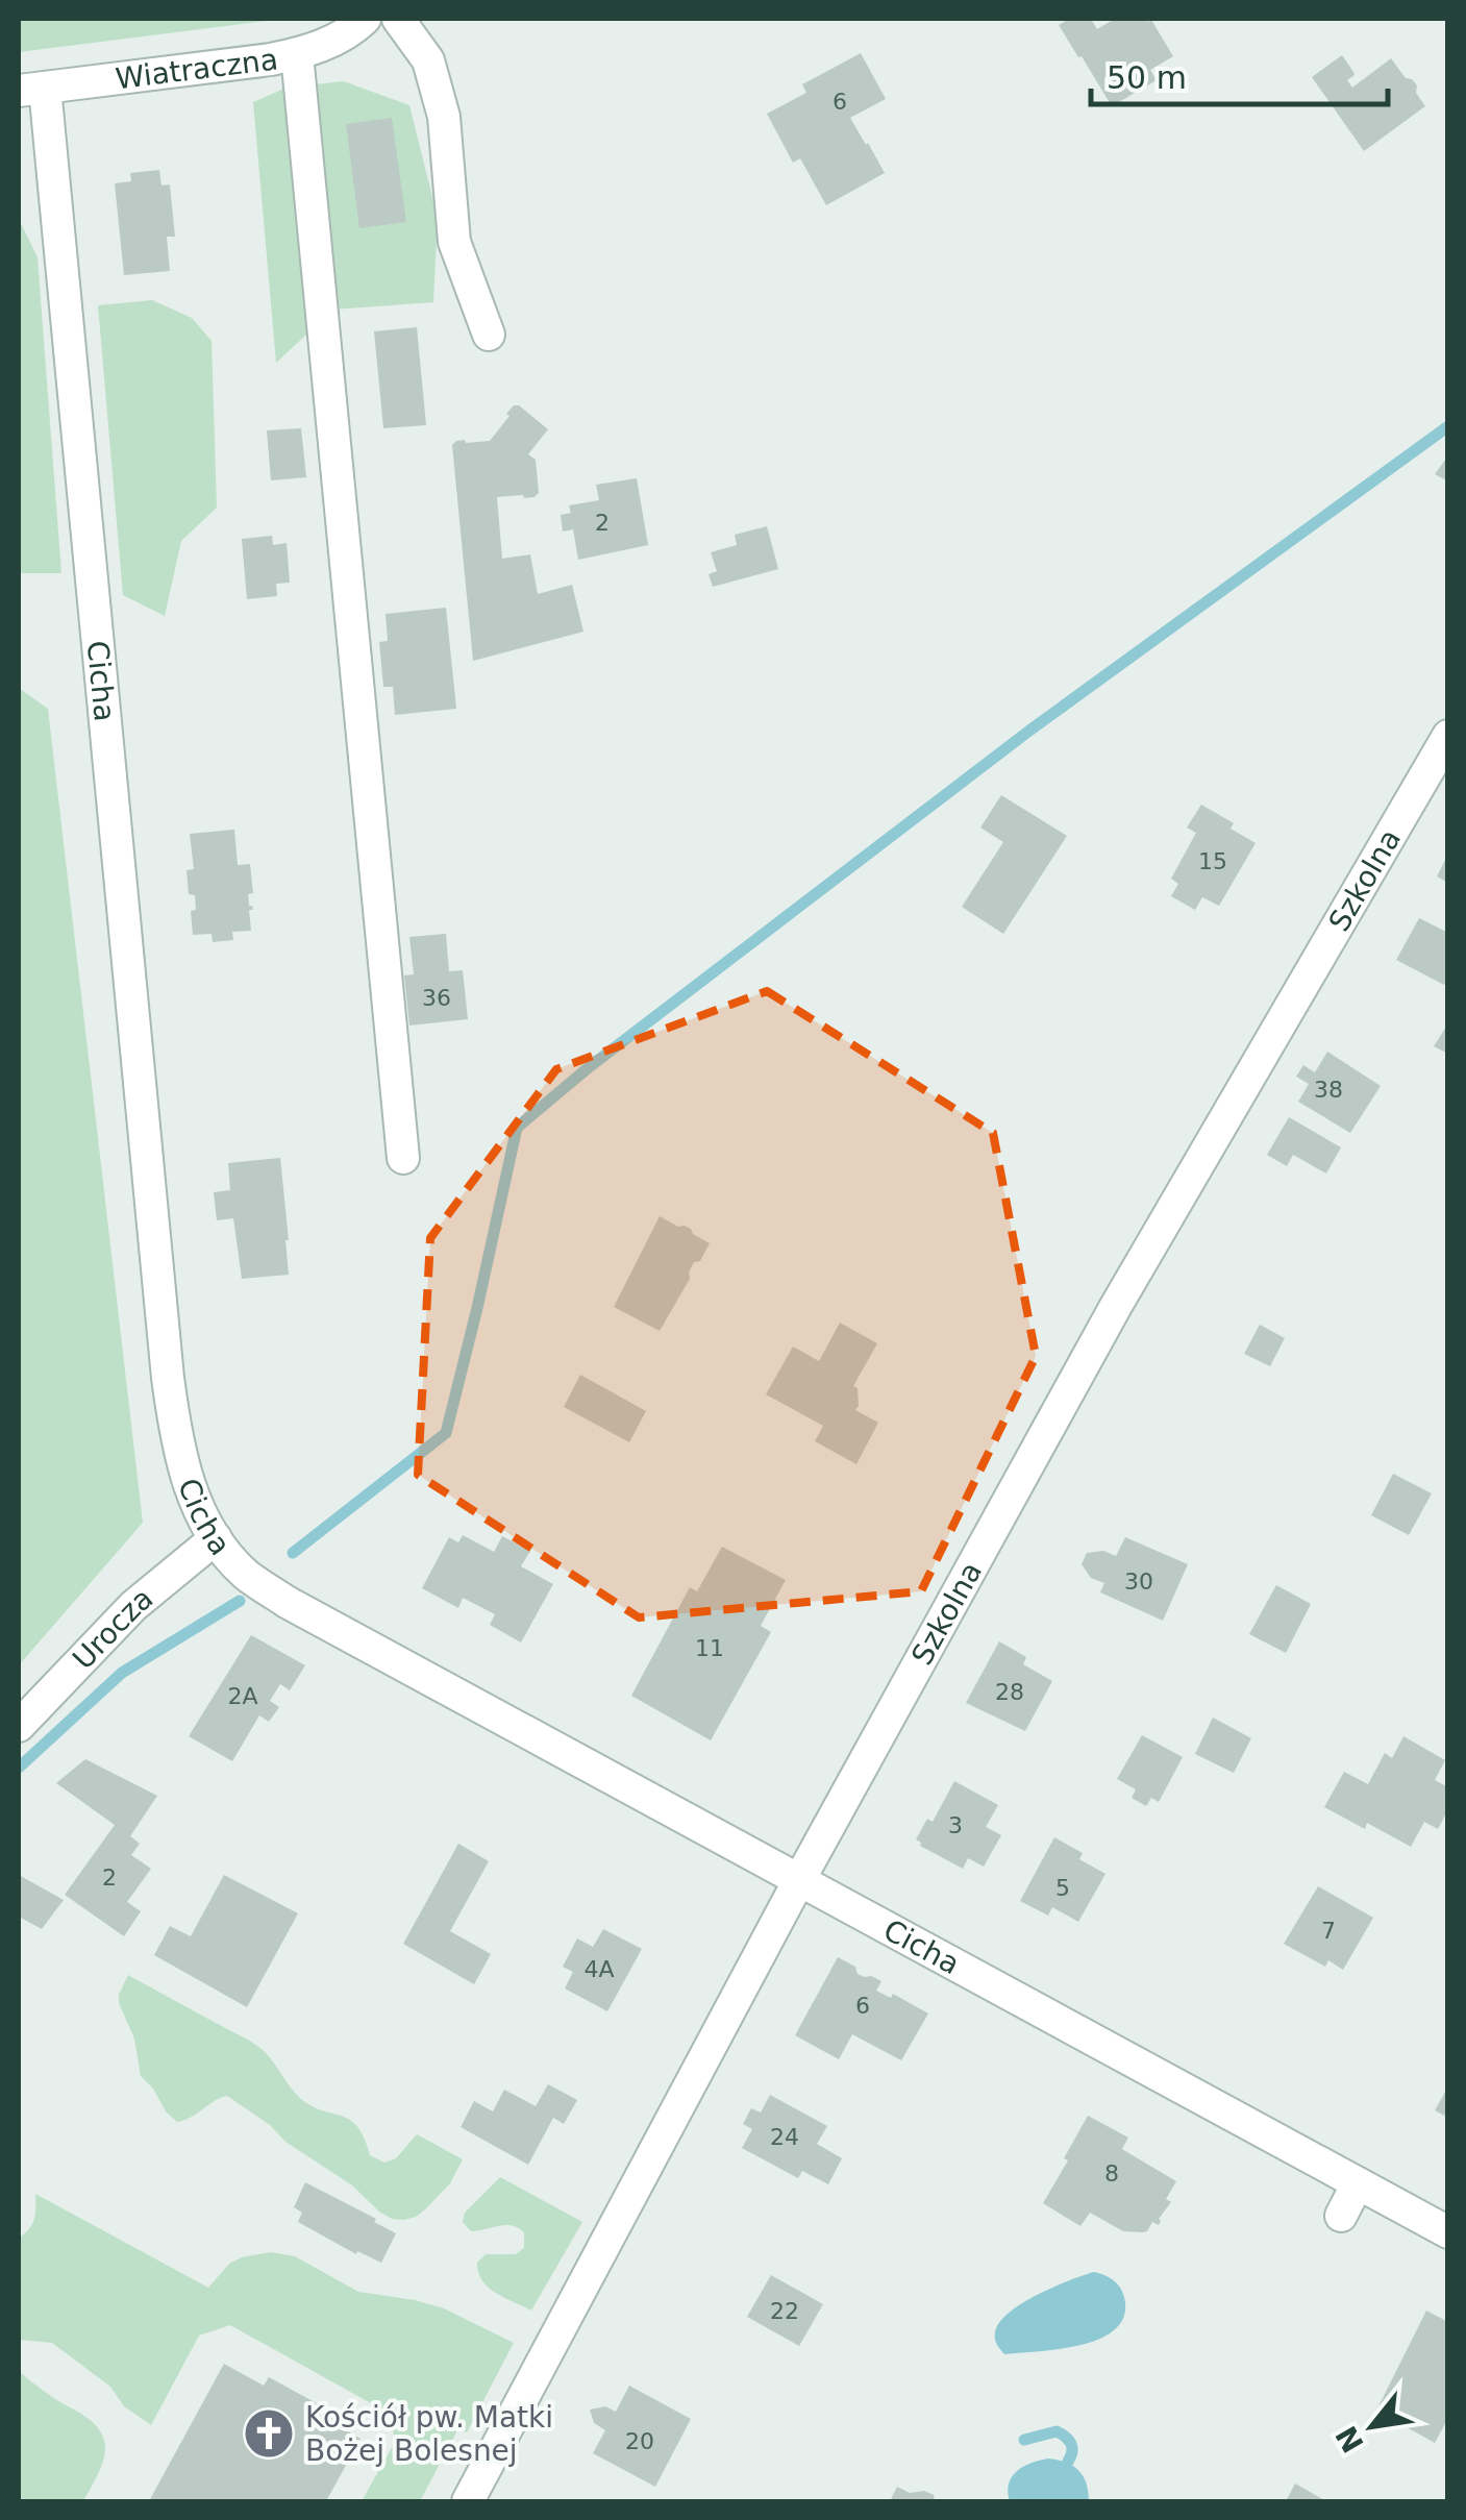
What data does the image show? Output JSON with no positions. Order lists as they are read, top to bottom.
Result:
{
  "streets": {
    "street": [
      "Wiatraczna",
      "Cicha",
      "Szkolna",
      "Urocza"
    ]
  },
  "crossings": [
    ["Wiatraczna", "Cicha"],
    ["Cicha", "Szkolna"],
    ["Cicha", "Urocza"]
  ],
  "places": {
    "church": ["Kościół pw. Matki Bożej Bolesnej"]
  },
  "house_numbers": [
    "6",
    "2",
    "15",
    "36",
    "38",
    "30",
    "11",
    "28",
    "2A",
    "3",
    "2",
    "5",
    "7",
    "4A",
    "6",
    "24",
    "8",
    "22",
    "20"
  ],
  "scale_bar": "50 m",
  "north": "bottom left"
}
